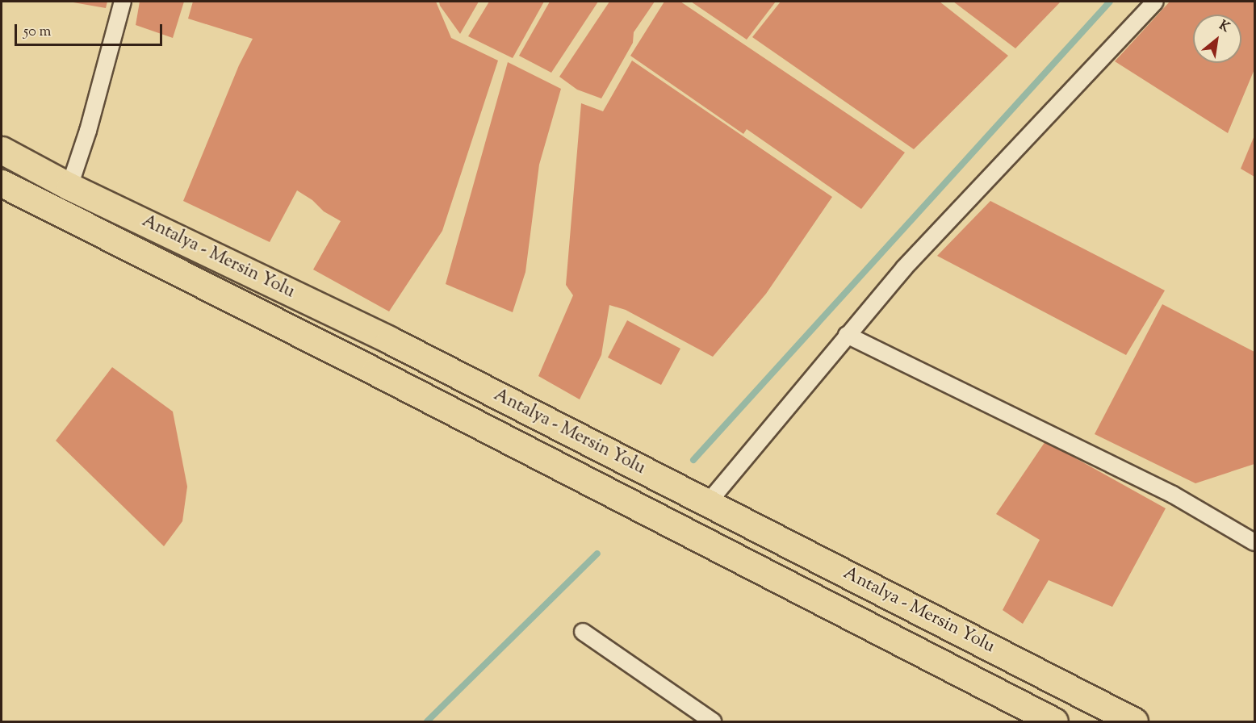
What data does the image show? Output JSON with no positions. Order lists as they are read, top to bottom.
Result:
{
  "streets": {
    "highway": ["Antalya - Mersin Yolu"]
  },
  "scale_bar": "50 m",
  "north": "top right"
}
